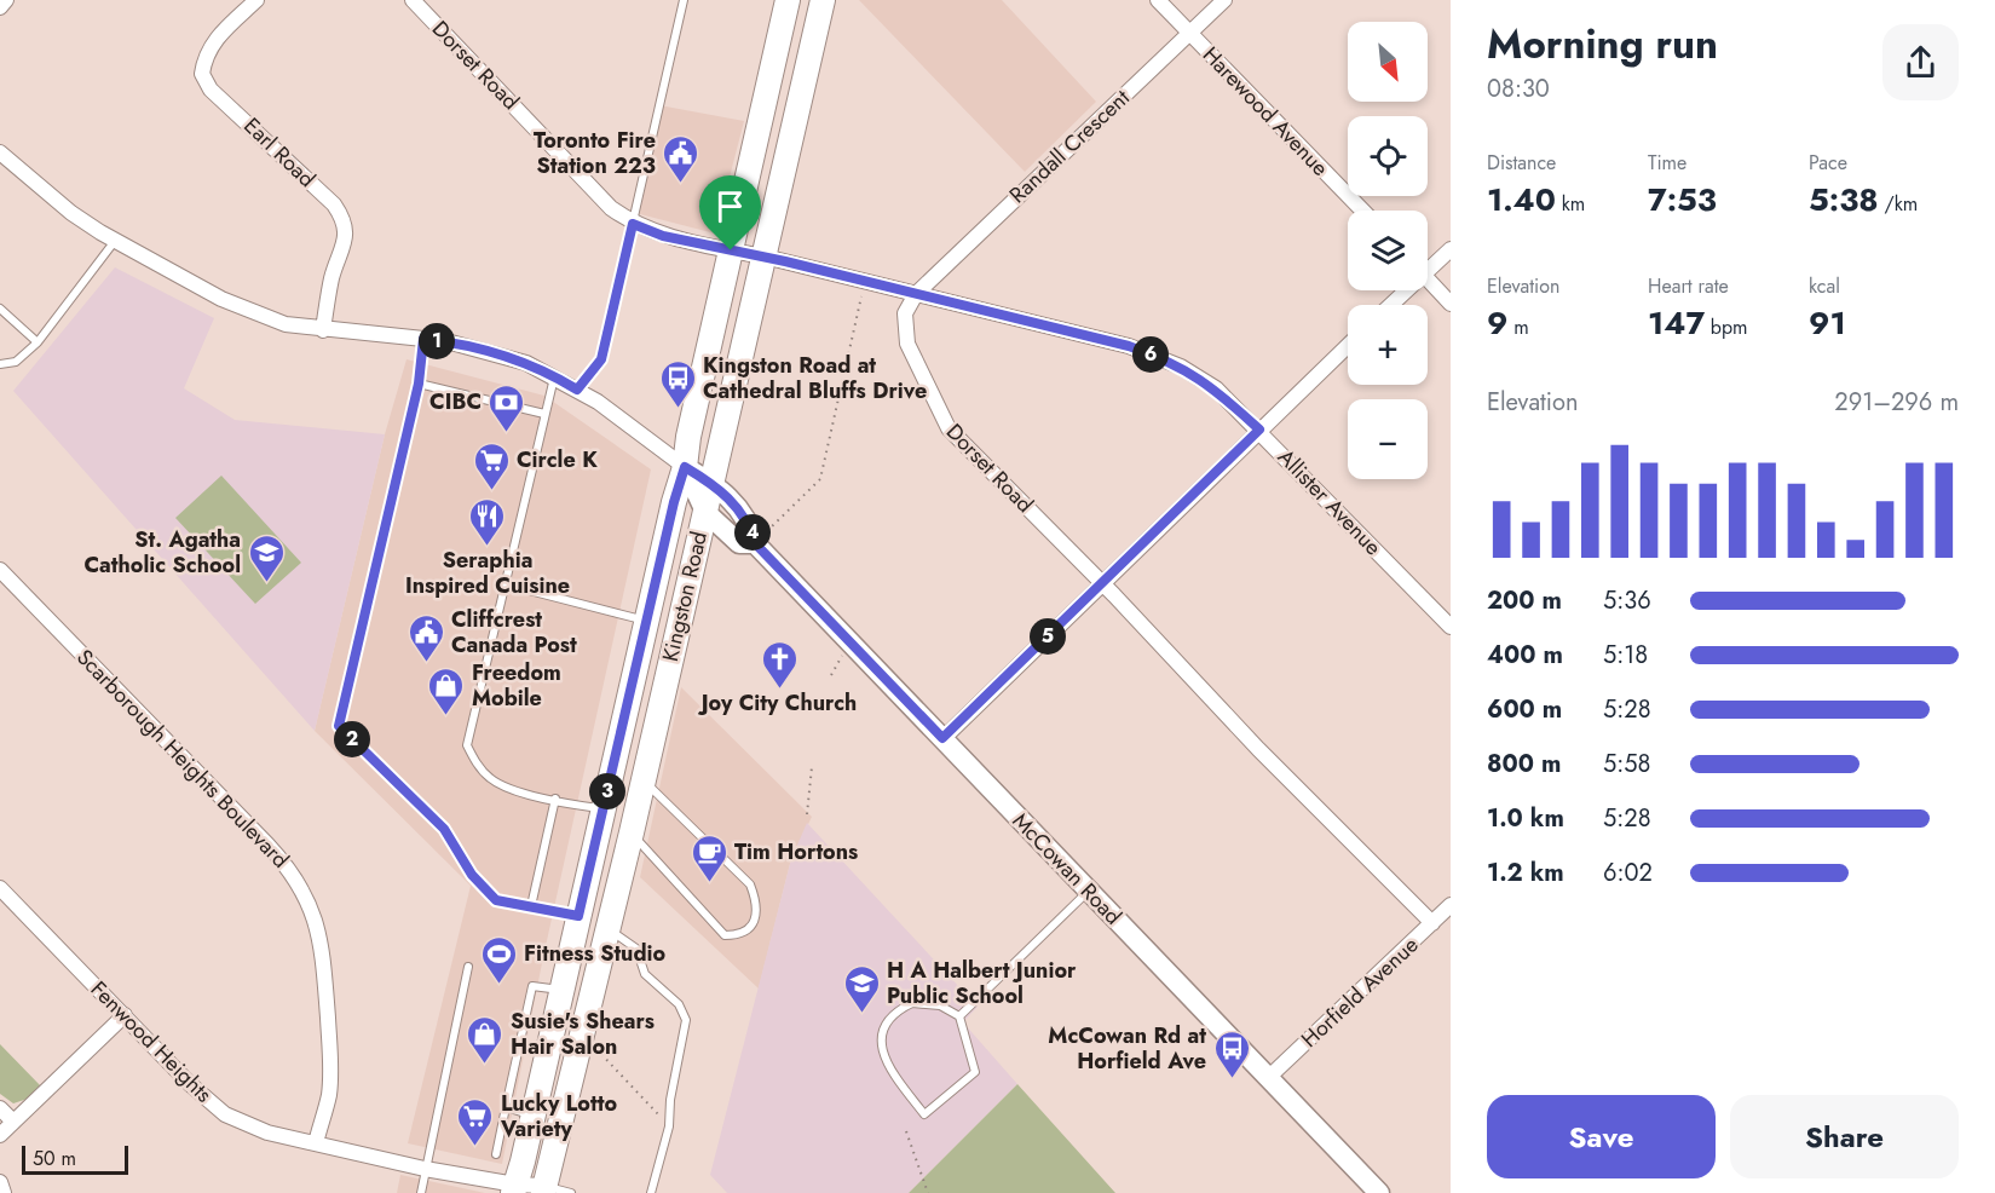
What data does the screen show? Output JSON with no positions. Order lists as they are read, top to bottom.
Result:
{
  "streets": {
    "main road": ["Kingston Road"],
    "street": [
      "Dorset Road",
      "Harewood Avenue",
      "Randall Crescent",
      "Earl Road",
      "Allister Avenue",
      "Scarborough Heights Boulevard",
      "McCowan Road",
      "Horfield Avenue",
      "Fenwood Heights"
    ]
  },
  "crossings": [
    ["Dorset Road", "Randall Crescent"],
    ["Dorset Road", "Allister Avenue"],
    ["Dorset Road", "Kingston Road"],
    ["Dorset Road", "Horfield Avenue"],
    ["Harewood Avenue", "Randall Crescent"],
    ["Randall Crescent", "Allister Avenue"],
    ["Kingston Road", "McCowan Road"],
    ["Kingston Road", "Fenwood Heights"],
    ["Scarborough Heights Boulevard", "Fenwood Heights"],
    ["McCowan Road", "Horfield Avenue"]
  ],
  "places": {
    "public building": ["Toronto Fire Station 223", "Cliffcrest Canada Post"],
    "bus stop": ["Kingston Road at Cathedral Bluffs Drive", "McCowan Rd at Horfield Ave"],
    "bank": ["CIBC"],
    "supermarket": ["Circle K", "Lucky Lotto Variety"],
    "restaurant": ["Seraphia Inspired Cuisine"],
    "school or university": ["St. Agatha Catholic School", "H A Halbert Junior Public School"],
    "church": ["Joy City Church"],
    "shop": ["Freedom Mobile", "Susie's Shears Hair Salon"],
    "cafe": ["Tim Hortons"],
    "sports": ["Fitness Studio"]
  },
  "scale_bar": "50 m",
  "north": "bottom right",
  "page": {
    "heading": ["Morning run", "08:30"],
    "map_buttons": ["+", "−"],
    "stats": [
      ["Distance", "1.40 km"],
      ["Time", "7:53"],
      ["Pace", "5:38 /km"],
      ["Elevation", "9 m"],
      ["Heart rate", "147 bpm"],
      ["kcal", "91"]
    ],
    "pins": [
      "1",
      "6",
      "4",
      "5",
      "2",
      "3"
    ],
    "chart": ["Elevation", "291–296 m"],
    "list": [
      {
        "name": "200 m",
        "note": "5:36"
      },
      {
        "name": "400 m",
        "note": "5:18"
      },
      {
        "name": "600 m",
        "note": "5:28"
      },
      {
        "name": "800 m",
        "note": "5:58"
      },
      {
        "name": "1.0 km",
        "note": "5:28"
      },
      {
        "name": "1.2 km",
        "note": "6:02"
      }
    ],
    "buttons": ["Save", "Share"],
    "scale": "50 m"
  }
}
